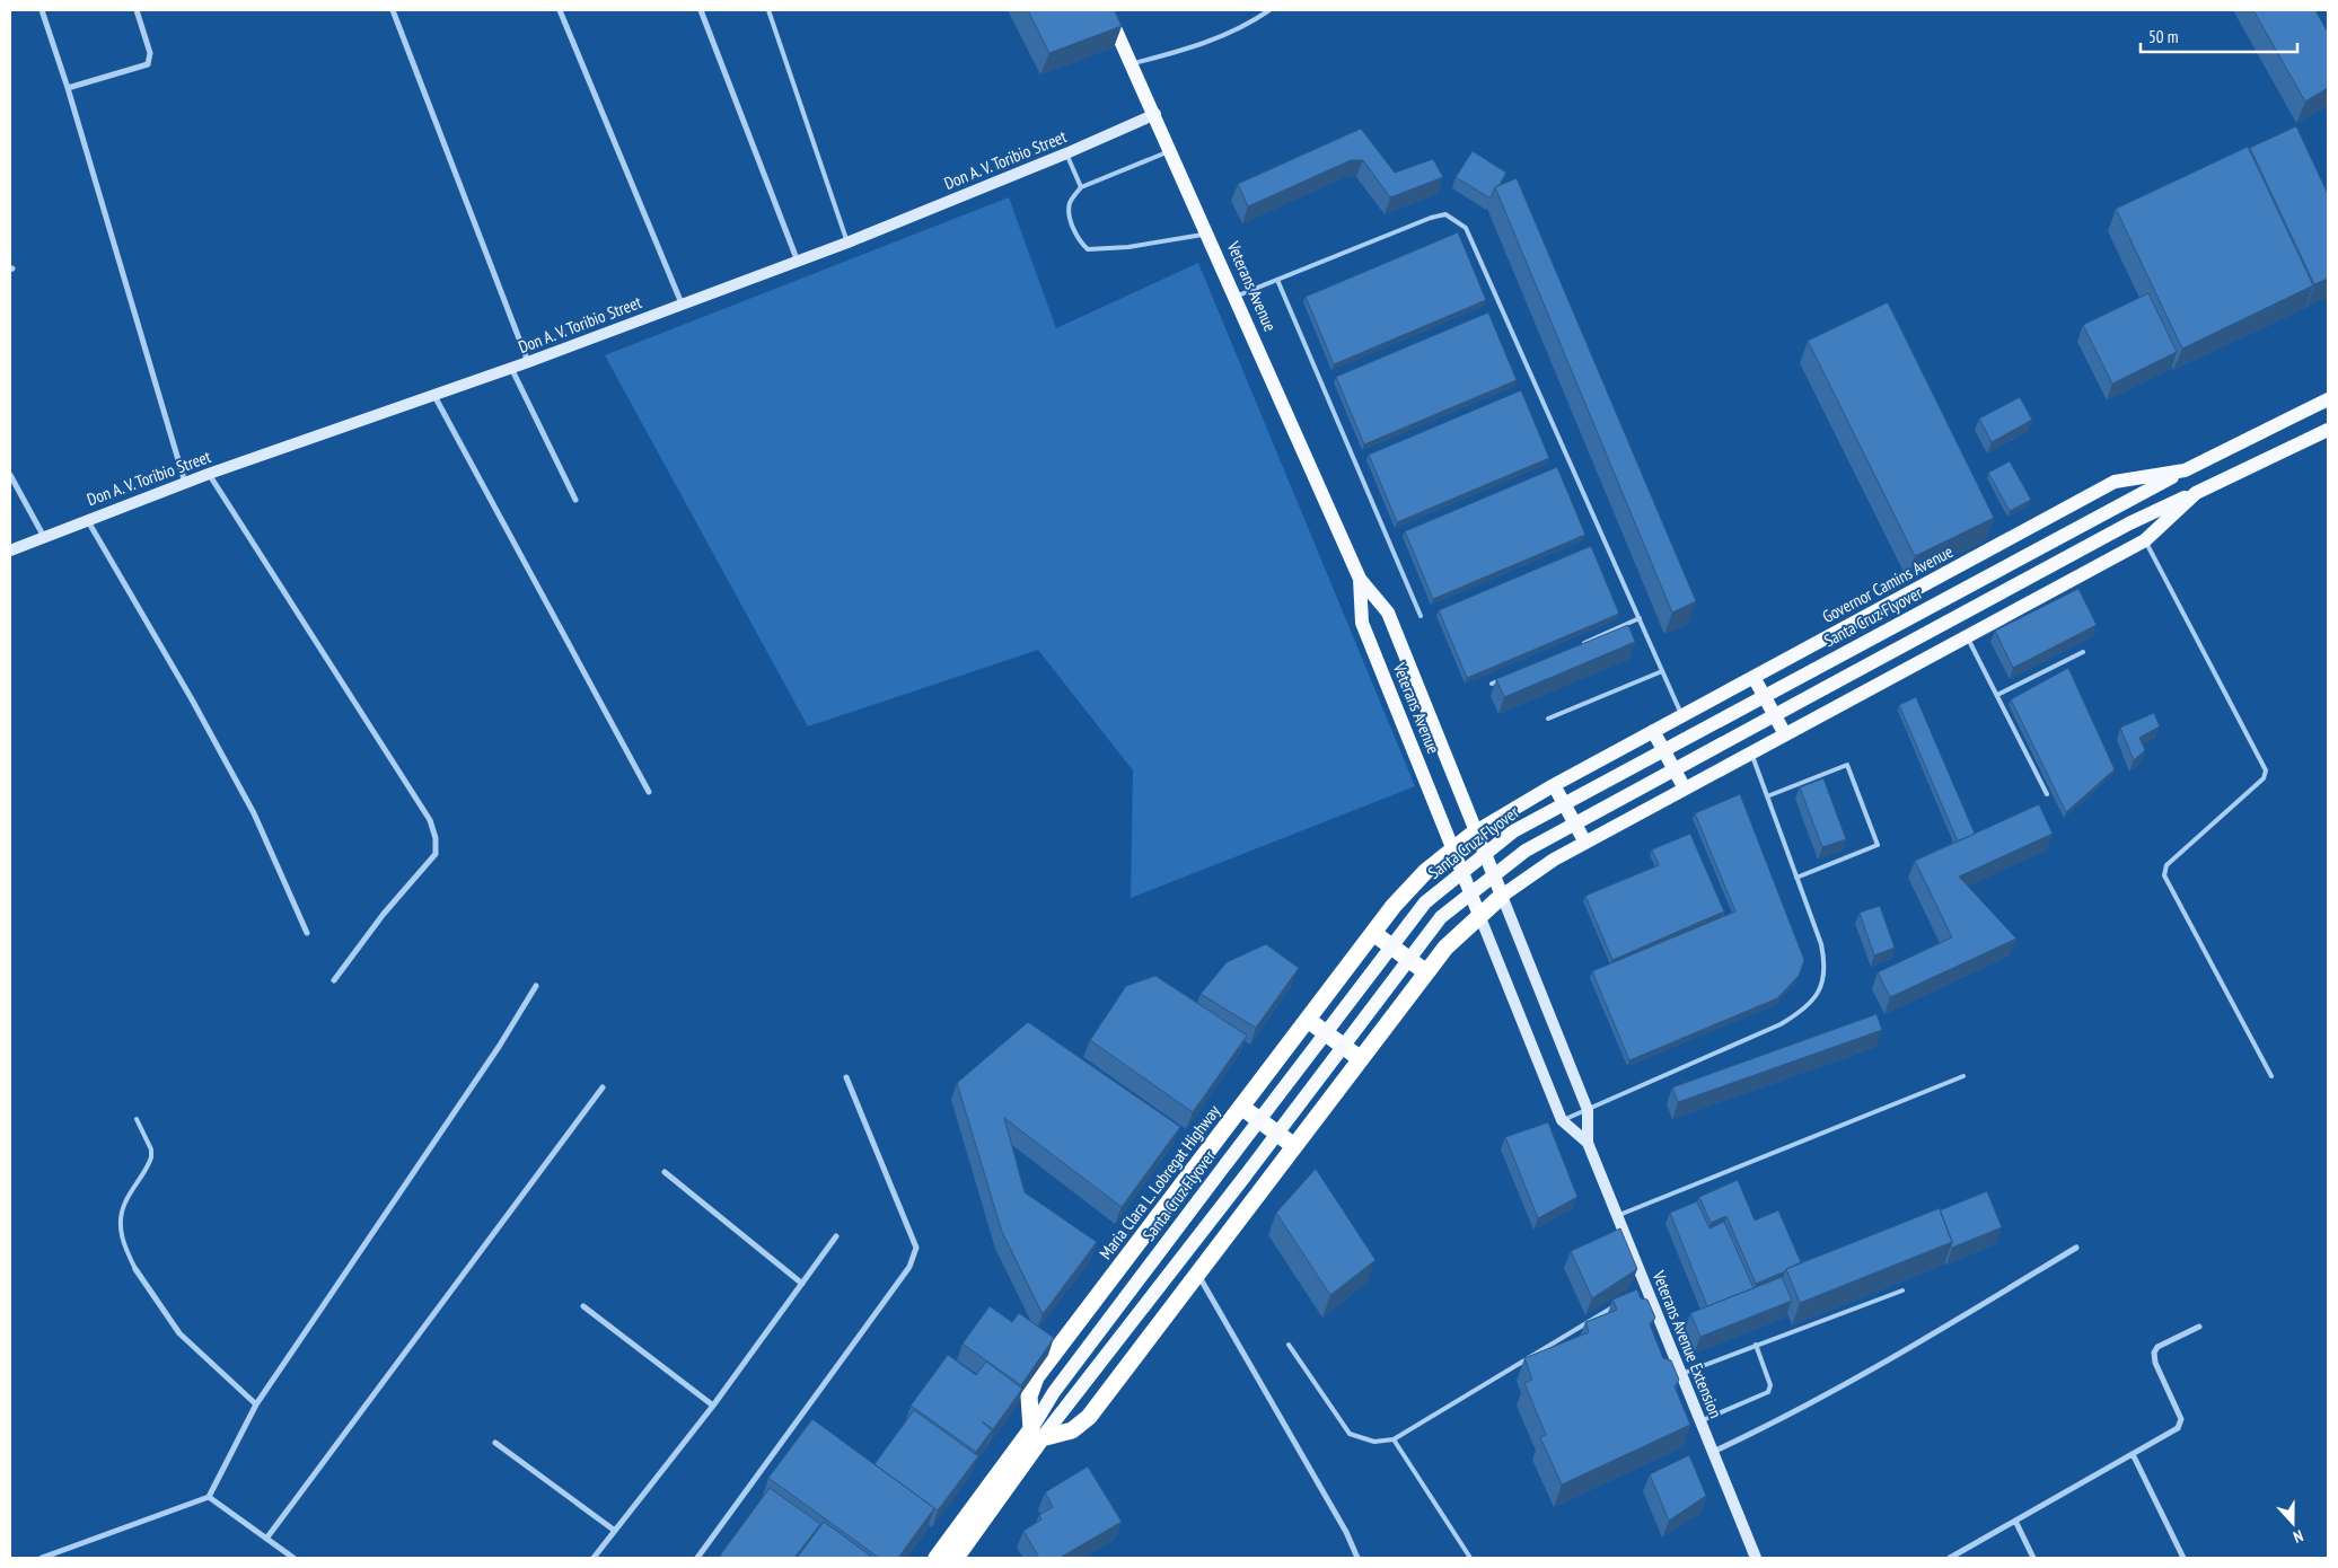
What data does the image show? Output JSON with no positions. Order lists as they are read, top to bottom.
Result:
{
  "streets": {
    "highway": ["Maria Clara L. Lobregat Highway"],
    "main road": ["Veterans Avenue", "Governor Camins Avenue", "Santa Cruz Flyover"],
    "street": ["Don A. V. Toribio Street", "Veterans Avenue Extension"]
  },
  "crossings": [
    ["Don A. V. Toribio Street", "Veterans Avenue"],
    ["Veterans Avenue", "Governor Camins Avenue"],
    ["Veterans Avenue", "Maria Clara L. Lobregat Highway"],
    ["Veterans Avenue", "Veterans Avenue Extension"],
    ["Governor Camins Avenue", "Santa Cruz Flyover"],
    ["Governor Camins Avenue", "Maria Clara L. Lobregat Highway"],
    ["Santa Cruz Flyover", "Maria Clara L. Lobregat Highway"]
  ],
  "scale_bar": "50 m",
  "north": "bottom"
}
